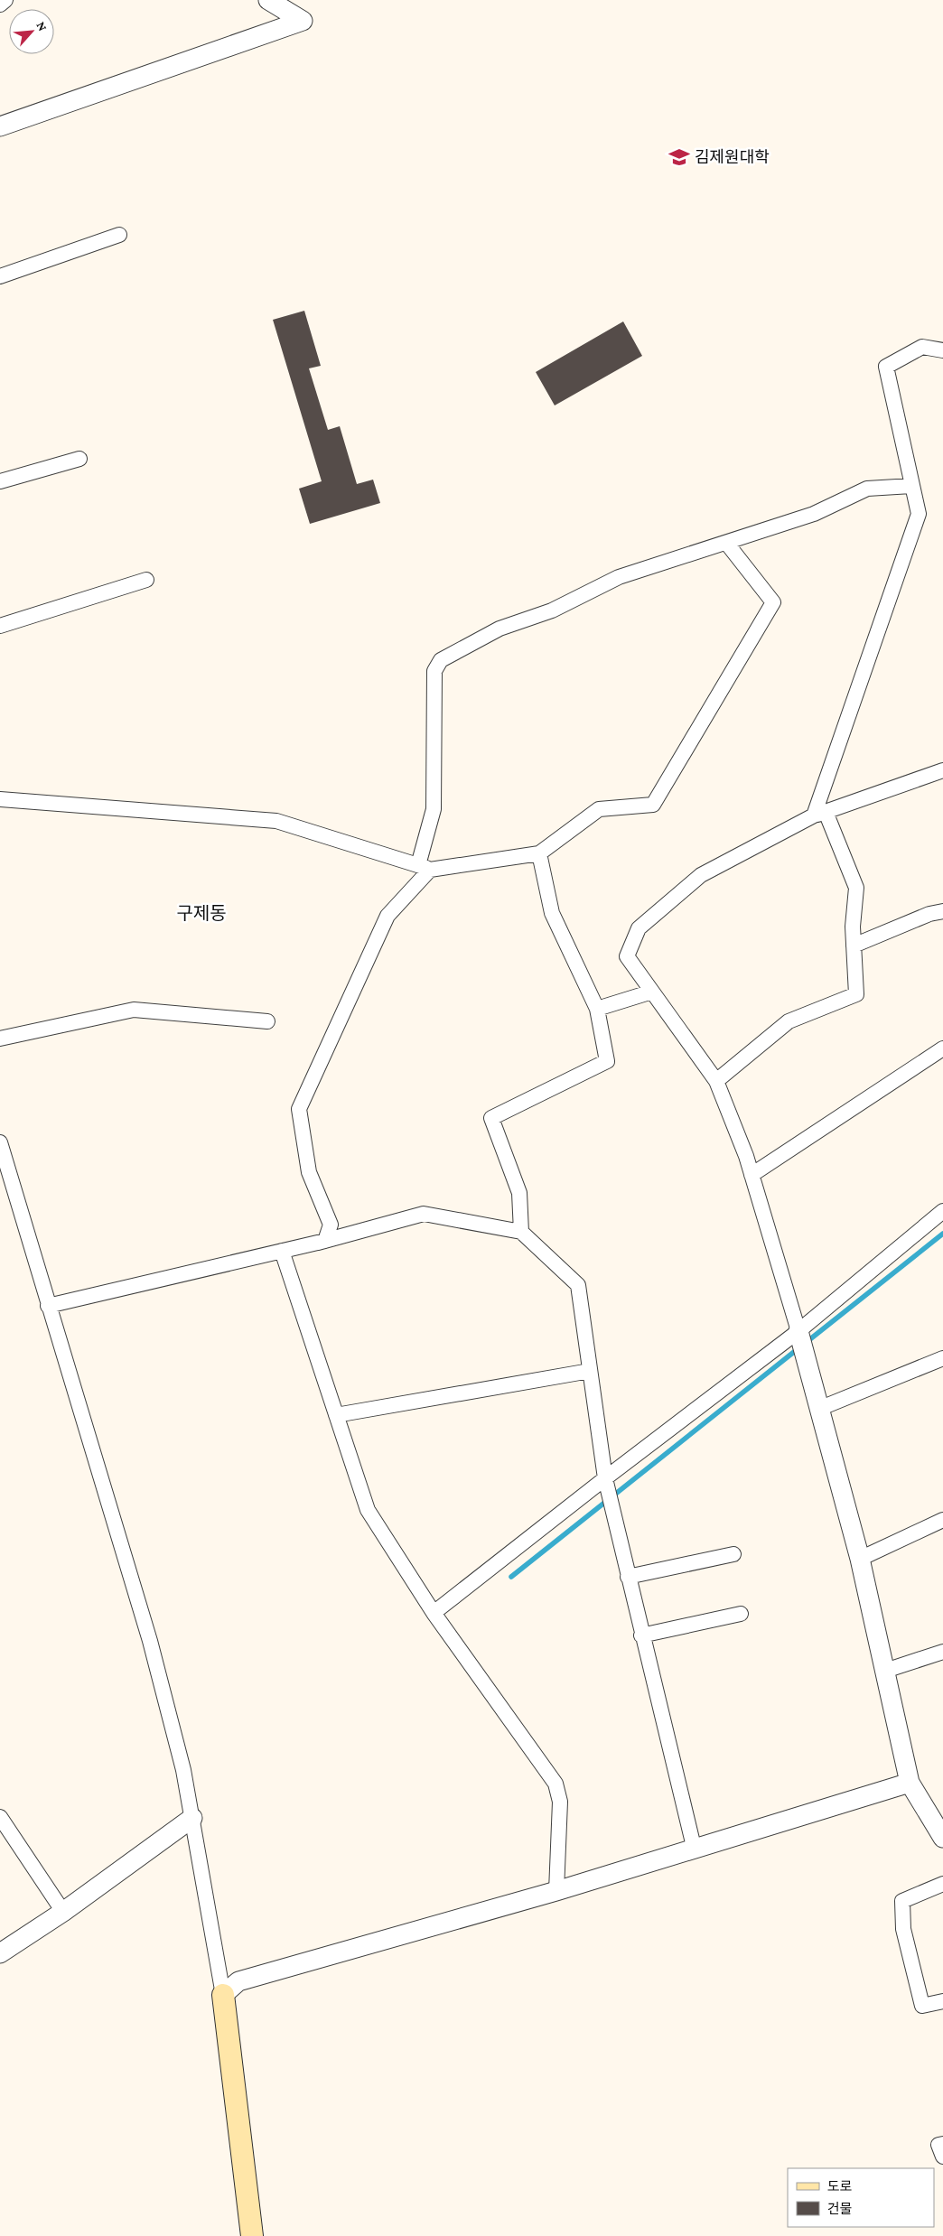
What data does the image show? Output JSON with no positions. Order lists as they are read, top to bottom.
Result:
{
  "districts": ["구제동"],
  "places": {
    "school or university": ["김제원대학"]
  },
  "legend": ["도로", "건물"],
  "north": "top right"
}
